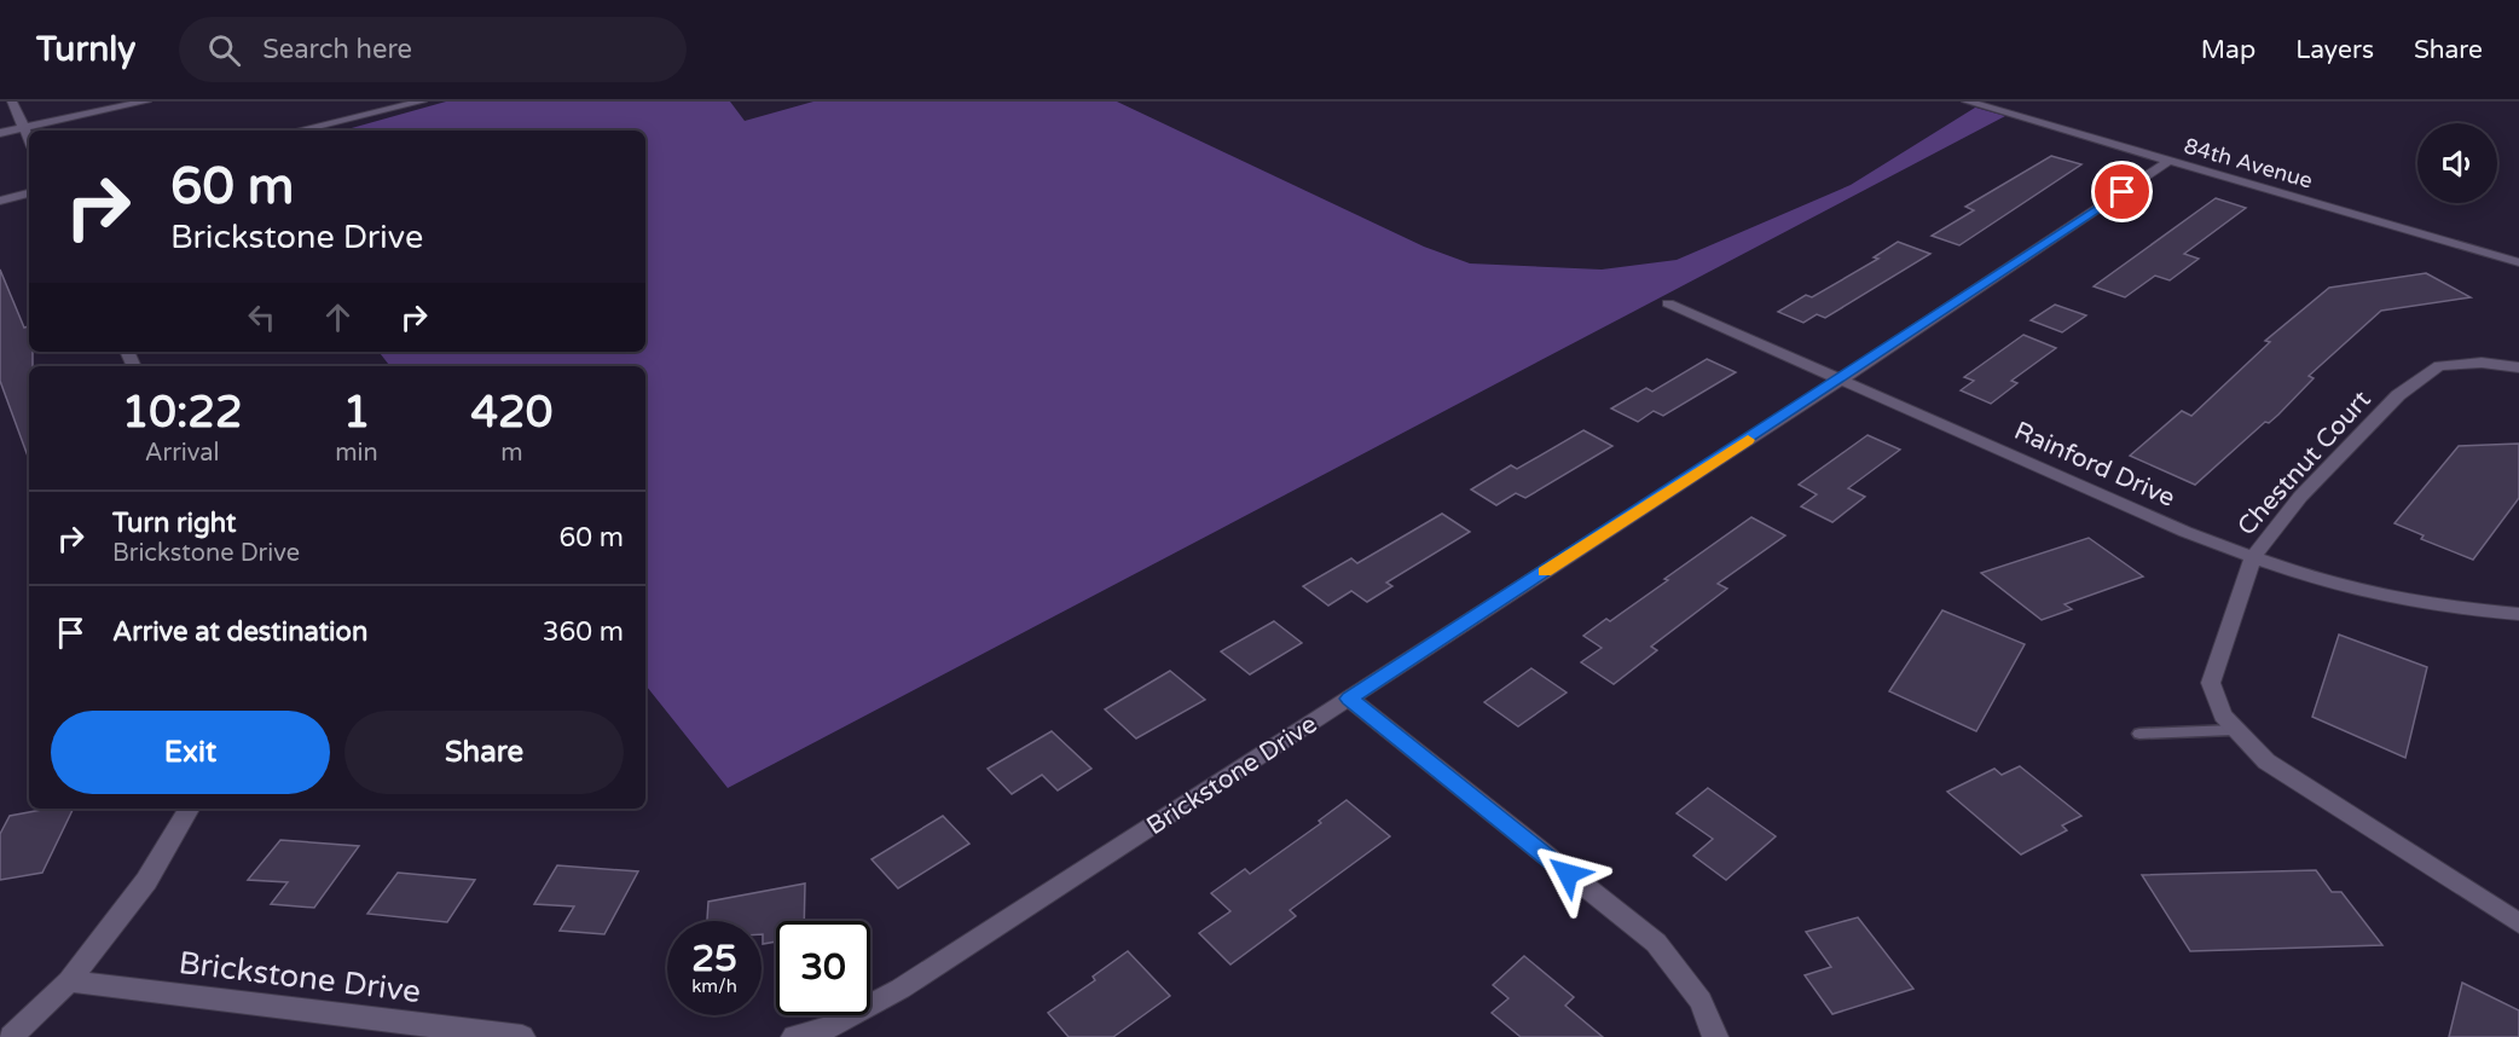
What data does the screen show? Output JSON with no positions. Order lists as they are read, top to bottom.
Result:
{
  "streets": {
    "street": [
      "84th Avenue",
      "Chestnut Court",
      "Rainford Drive",
      "Brickstone Drive"
    ]
  },
  "crossings": [
    ["84th Avenue", "Brickstone Drive"],
    ["Chestnut Court", "Rainford Drive"],
    ["Rainford Drive", "Brickstone Drive"]
  ],
  "page": {
    "header": "Turnly",
    "search": "Search here",
    "nav": ["Map", "Layers", "Share"],
    "turn": ["60 m", "Brickstone Drive"],
    "eta": [
      "10:22",
      "Arrival",
      "1",
      "min",
      "420",
      "m"
    ],
    "list": [
      {
        "name": "Turn right",
        "note": "Brickstone Drive",
        "value": "60 m"
      },
      {
        "name": "Arrive at destination",
        "value": "360 m"
      }
    ],
    "buttons": ["Exit", "Share"],
    "speed": "25 km/h",
    "limit": "30"
  }
}
